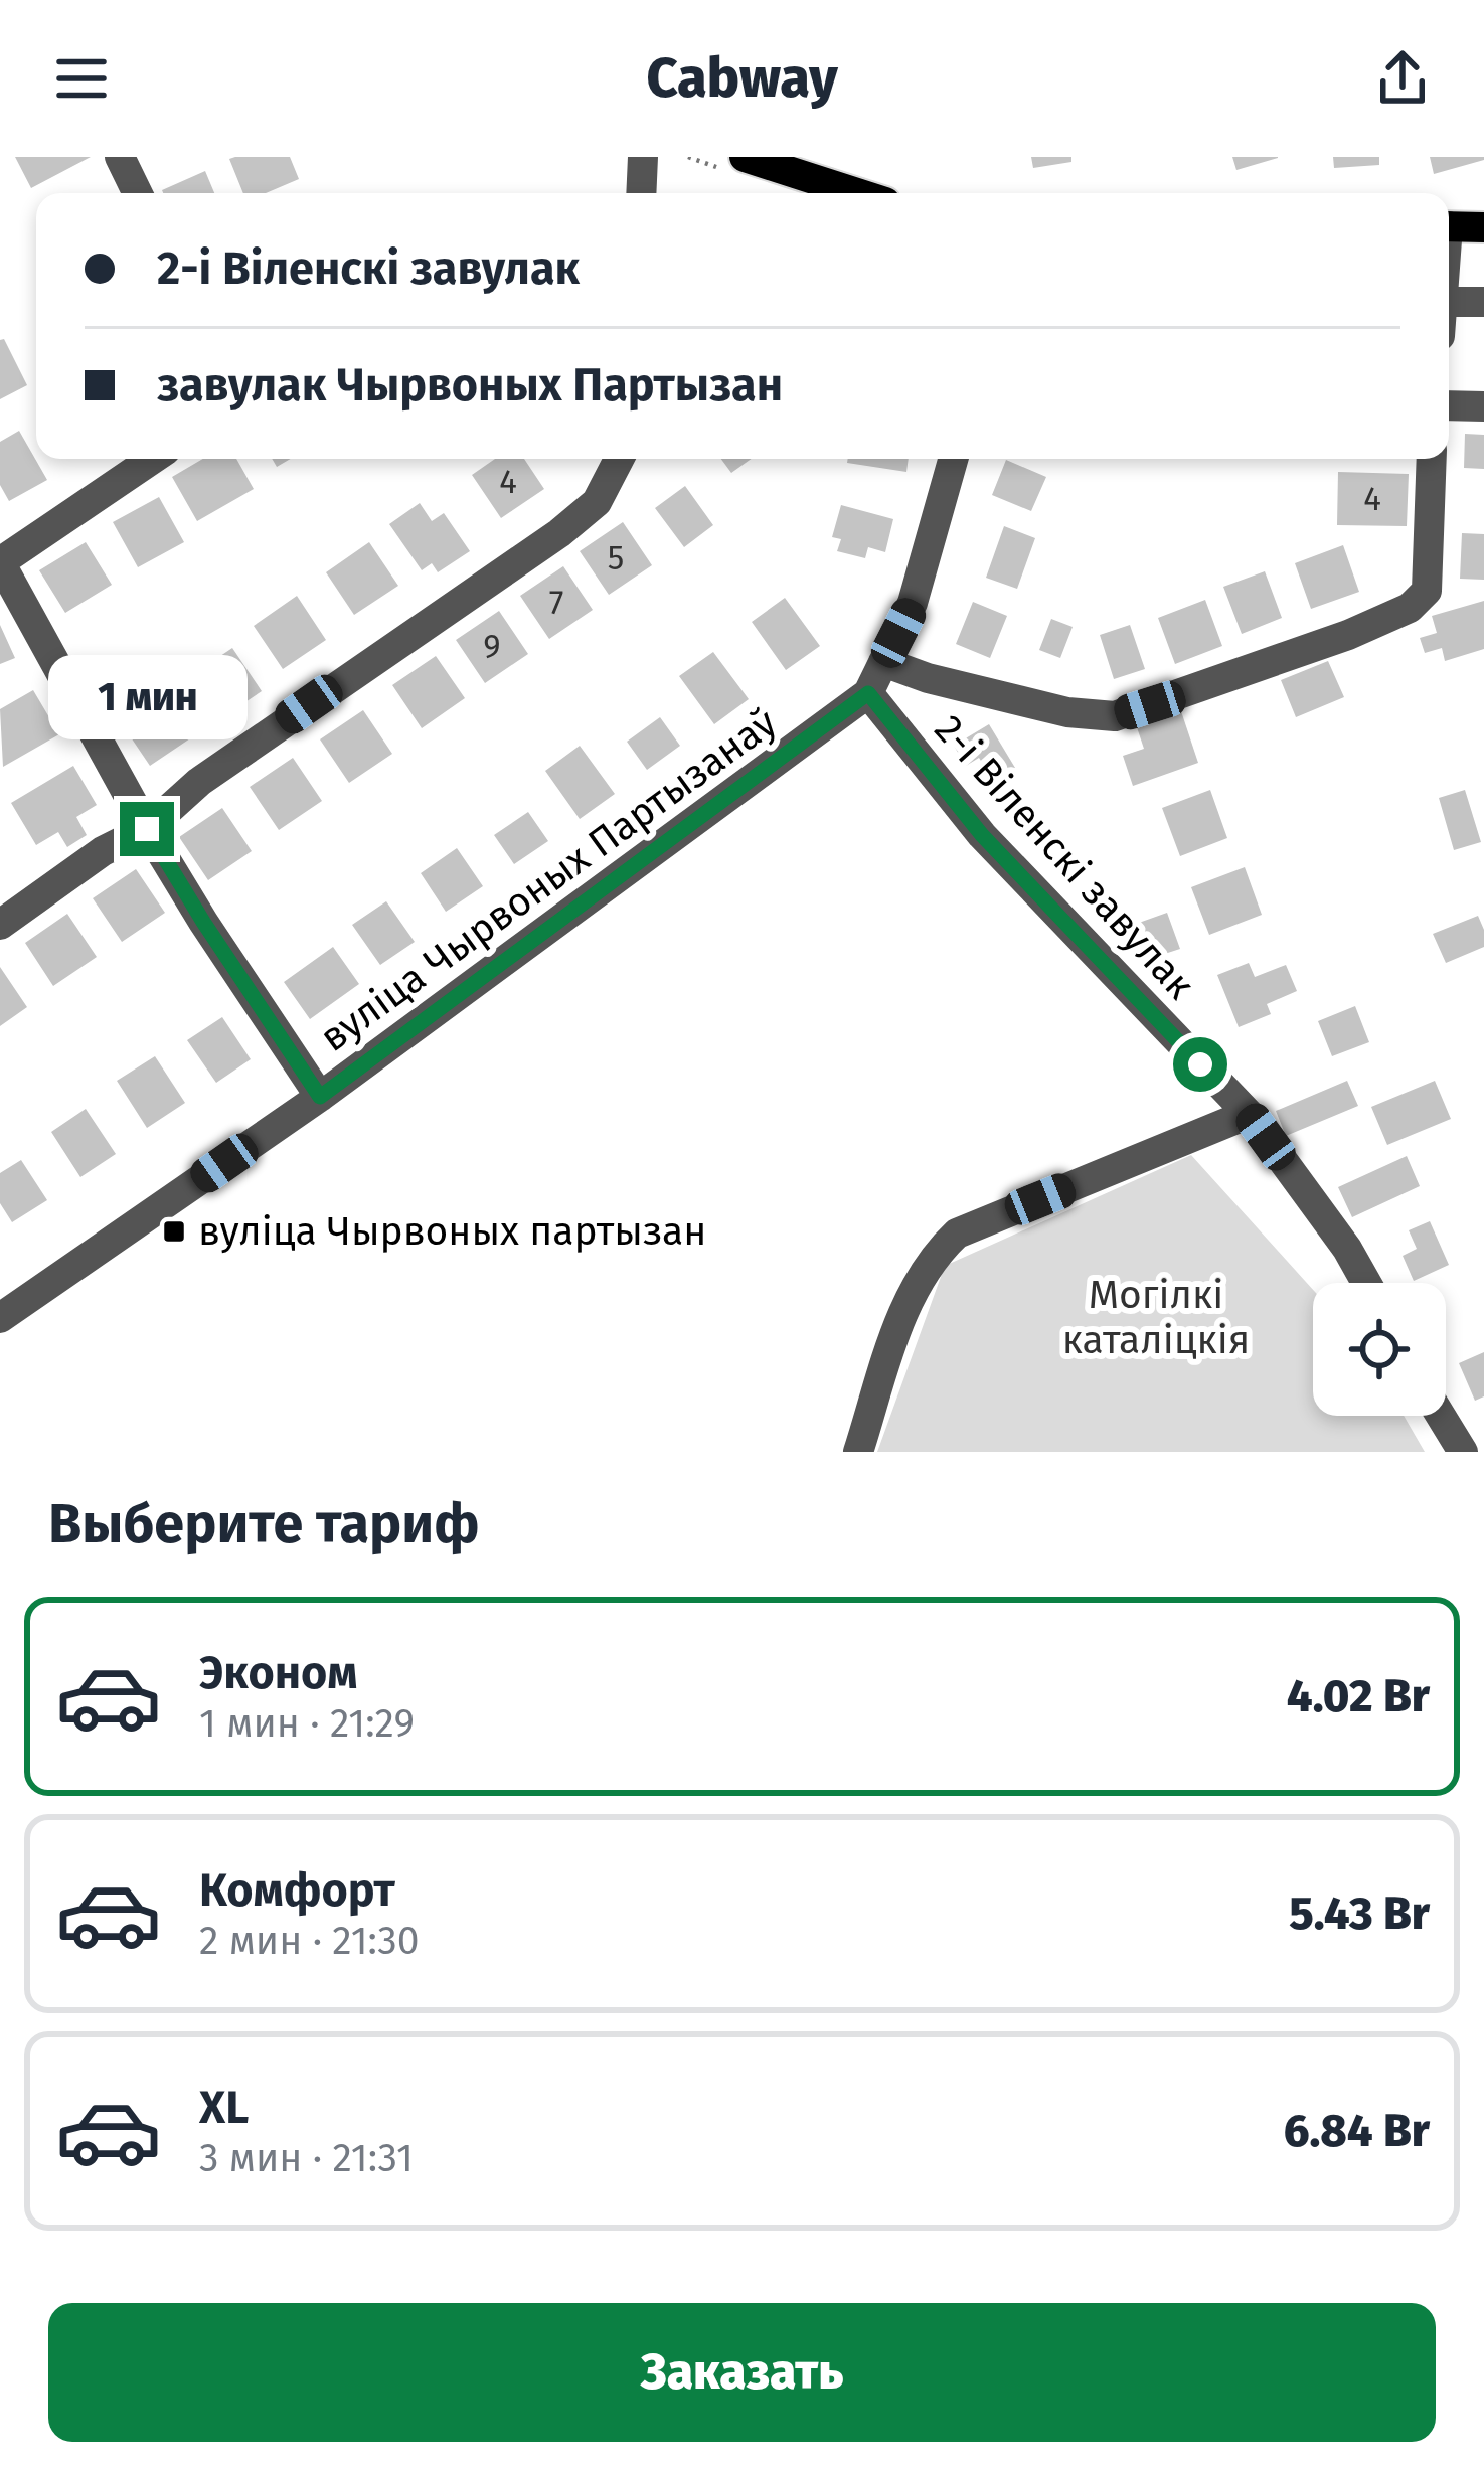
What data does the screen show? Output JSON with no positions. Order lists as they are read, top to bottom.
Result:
{
  "streets": {
    "street": ["2-і Віленскі завулак", "вуліца Чырвоных Партызанаў"]
  },
  "crossings": [
    ["2-і Віленскі завулак", "вуліца Чырвоных Партызанаў"]
  ],
  "parks": ["Могілкі каталіцкія"],
  "places": {
    "transit": ["вуліца Чырвоных партызан"]
  },
  "house_numbers": [
    "4",
    "4",
    "5",
    "7",
    "9"
  ],
  "page": {
    "header": "Cabway",
    "banner": ["2-і Віленскі завулак", "завулак Чырвоных Партызан"],
    "bubble": "1 мин",
    "heading": "Выберите тариф",
    "list": [
      {
        "name": "Эконом",
        "note": "1 мин · 21:29",
        "value": "4.02 Br"
      },
      {
        "name": "Комфорт",
        "note": "2 мин · 21:30",
        "value": "5.43 Br"
      },
      {
        "name": "XL",
        "note": "3 мин · 21:31",
        "value": "6.84 Br"
      }
    ],
    "buttons": "Заказать"
  }
}
